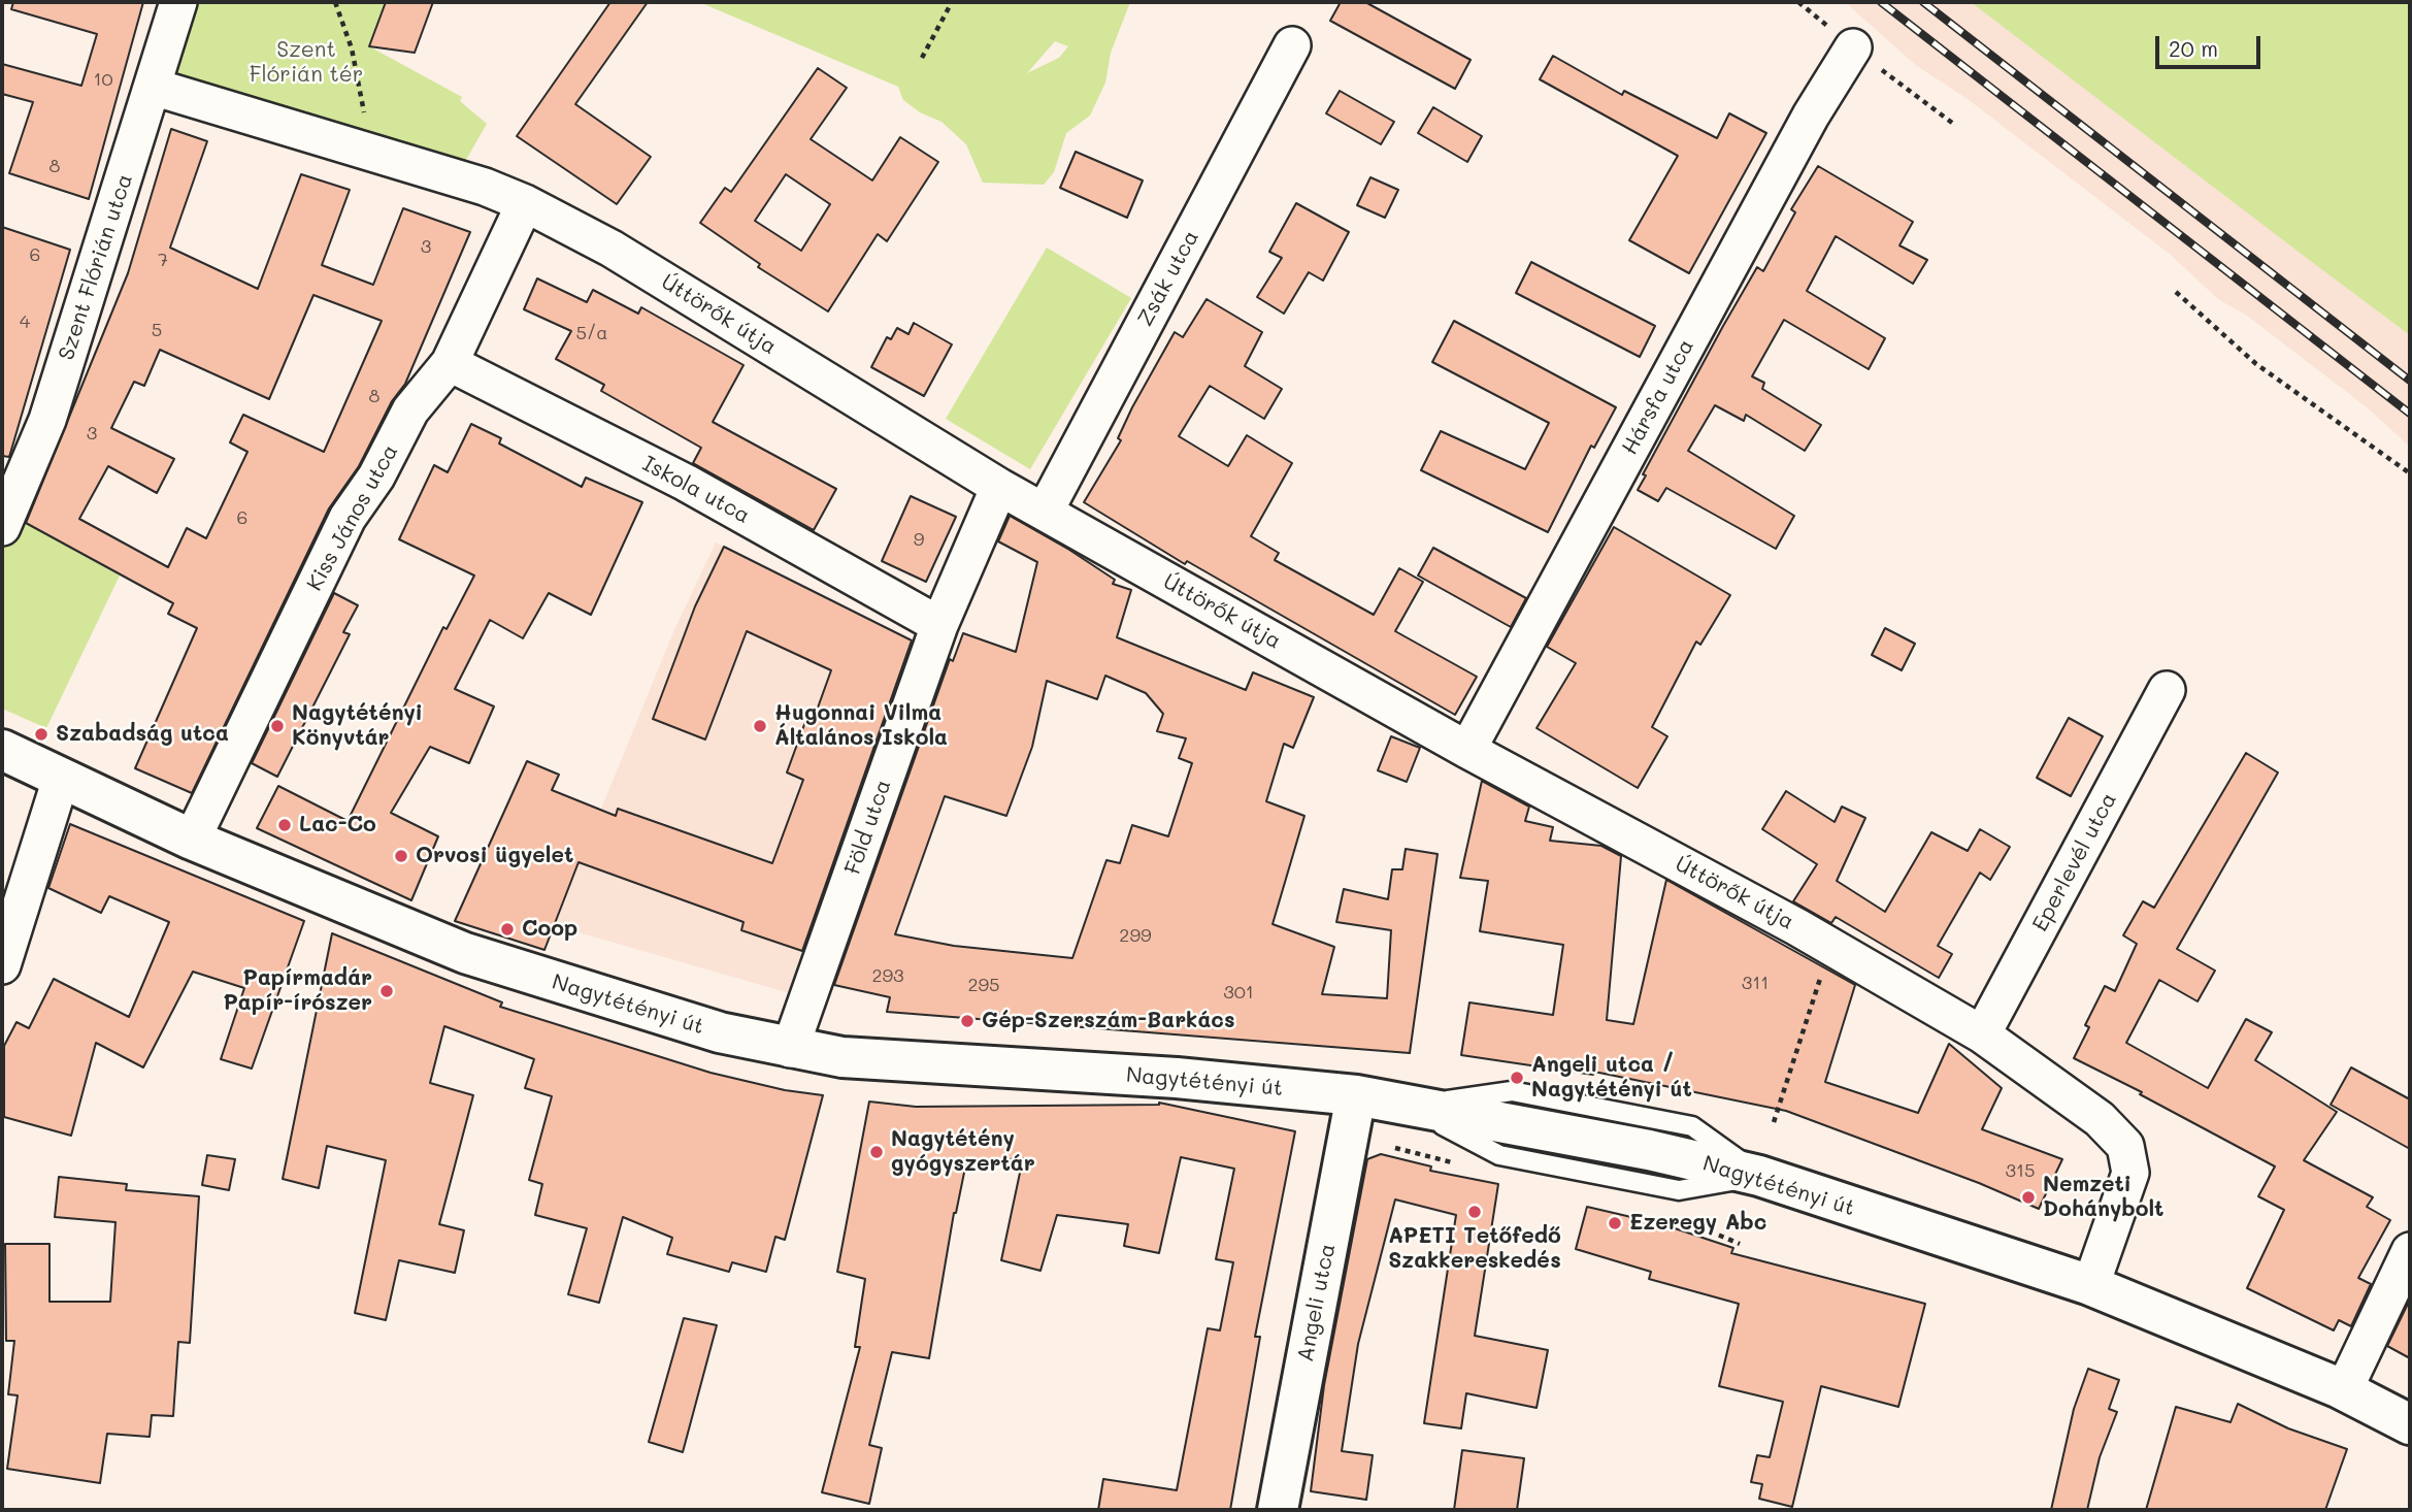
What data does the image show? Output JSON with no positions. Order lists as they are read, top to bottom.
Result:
{
  "streets": {
    "main road": ["Nagytétényi út", "Angeli utca"],
    "street": [
      "Szent Flórián utca",
      "Zsák utca",
      "Úttörők útja",
      "Hársfa utca",
      "Iskola utca",
      "Kiss János utca",
      "Föld utca",
      "Eperlevél utca"
    ]
  },
  "crossings": [
    ["Szent Flórián utca", "Úttörők útja"],
    ["Zsák utca", "Úttörők útja"],
    ["Úttörők útja", "Hársfa utca"],
    ["Úttörők útja", "Kiss János utca"],
    ["Úttörők útja", "Föld utca"],
    ["Úttörők útja", "Eperlevél utca"],
    ["Úttörők útja", "Nagytétényi út"],
    ["Iskola utca", "Kiss János utca"],
    ["Iskola utca", "Föld utca"],
    ["Kiss János utca", "Nagytétényi út"],
    ["Föld utca", "Nagytétényi út"],
    ["Nagytétényi út", "Angeli utca"]
  ],
  "parks": ["Szent Flórián tér"],
  "places": [
    "Nagytétényi Könyvtár",
    "Hugonnai Vilma Általános Iskola",
    "Szabadság utca",
    "Lac-Co",
    "Orvosi ügyelet",
    "Coop",
    "Papírmadár Papír-írószer",
    "Gép-Szerszám-Barkács",
    "Angeli utca / Nagytétényi út",
    "Nagytétény gyógyszertár",
    "Nemzeti Dohánybolt",
    "APETI Tetőfedő Szakkereskedés",
    "Ezeregy Abc"
  ],
  "house_numbers": [
    "10",
    "8",
    "3",
    "6",
    "7",
    "4",
    "5",
    "5/a",
    "8",
    "3",
    "6",
    "9",
    "299",
    "293",
    "311",
    "295",
    "301",
    "315"
  ],
  "scale_bar": "20 m"
}
